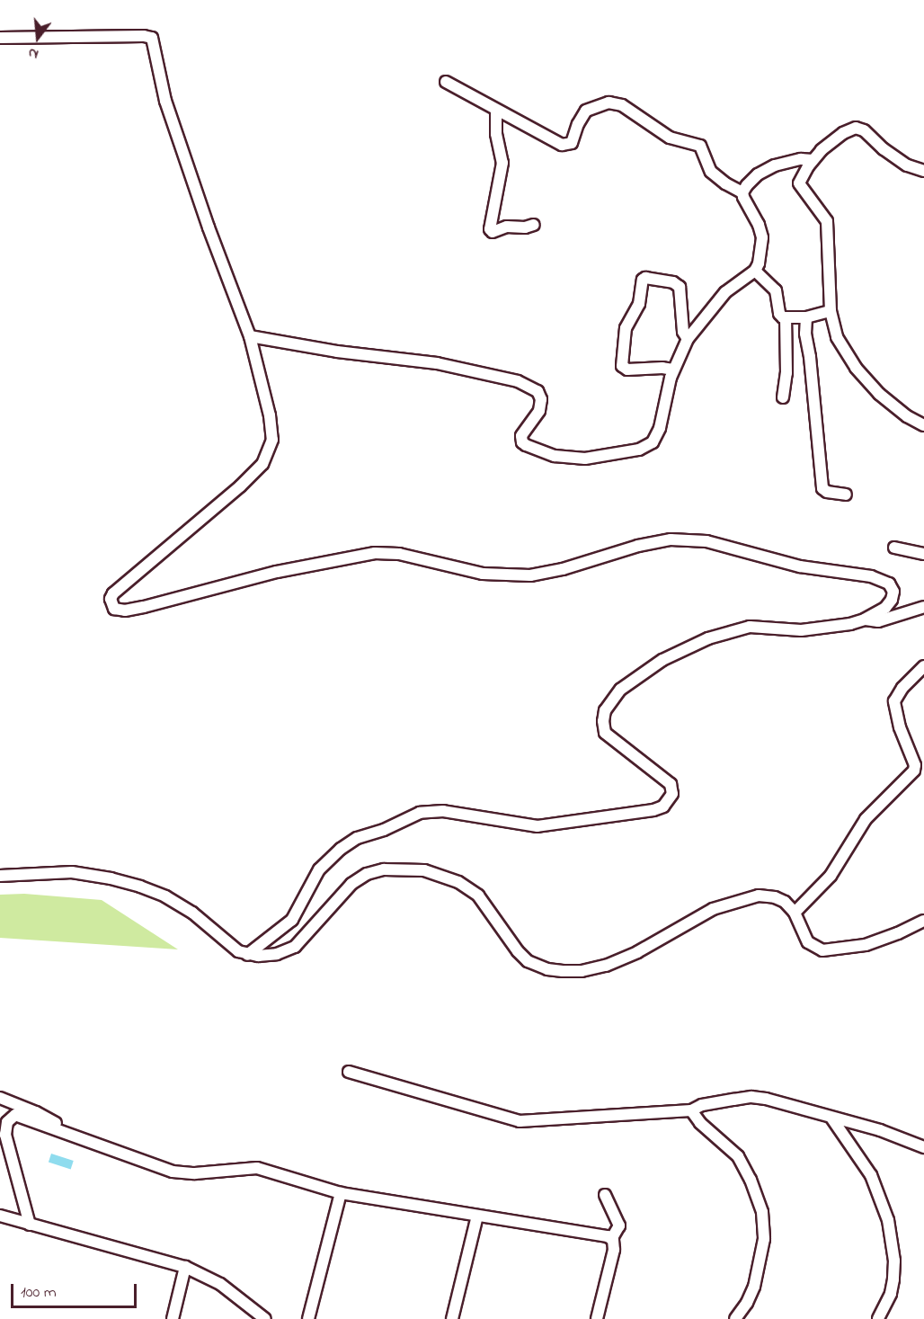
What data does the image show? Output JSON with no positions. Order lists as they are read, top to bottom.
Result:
{
  "scale_bar": "100 m",
  "north": "bottom"
}
